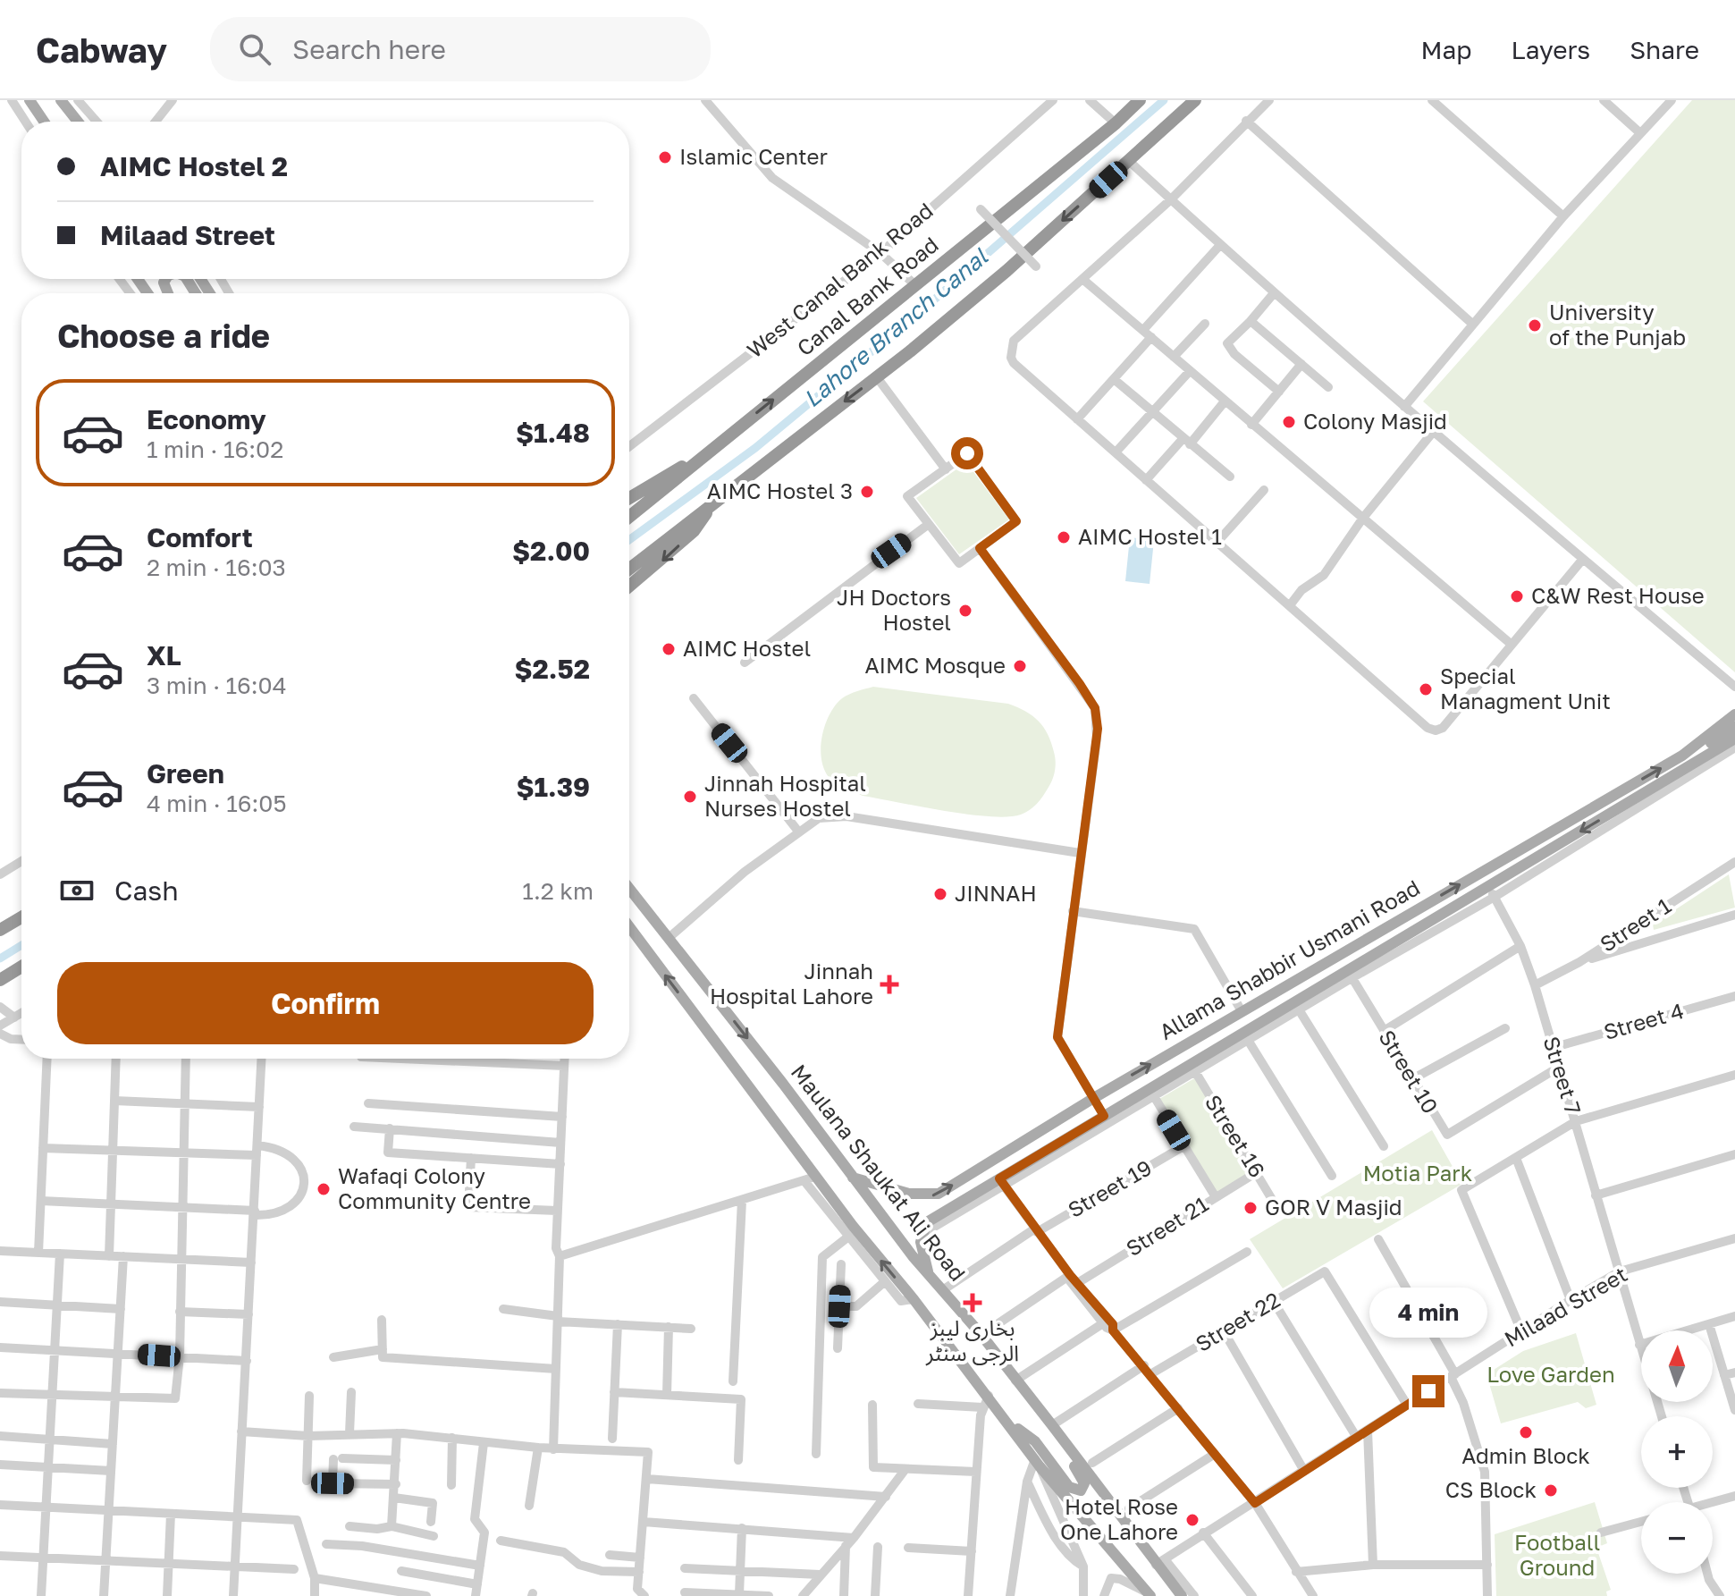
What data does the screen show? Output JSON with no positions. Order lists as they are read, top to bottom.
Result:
{
  "streets": {
    "highway": ["Canal Bank Road"],
    "main road": ["Allama Shabbir Usmani Road", "Maulana Shaukat Ali Road"],
    "street": [
      "West Canal Bank Road",
      "Street 1",
      "Street 4",
      "Street 10",
      "Street 7",
      "Street 16",
      "Street 19",
      "Street 21",
      "Milaad Street",
      "Street 22"
    ]
  },
  "crossings": [
    ["Street 1", "Street 7"],
    ["Allama Shabbir Usmani Road", "Street 10"],
    ["Allama Shabbir Usmani Road", "Street 7"],
    ["Allama Shabbir Usmani Road", "Street 16"],
    ["Allama Shabbir Usmani Road", "Maulana Shaukat Ali Road"],
    ["Street 4", "Street 7"],
    ["Street 10", "Street 7"],
    ["Street 7", "Milaad Street"],
    ["Street 16", "Street 21"],
    ["Maulana Shaukat Ali Road", "Street 19"],
    ["Maulana Shaukat Ali Road", "Milaad Street"],
    ["Milaad Street", "Street 22"]
  ],
  "water": ["Lahore Branch Canal"],
  "parks": ["Motia Park", "Love Garden", "Football Ground"],
  "places": {
    "other": [
      "Islamic Center",
      "University of the Punjab",
      "Colony Masjid",
      "AIMC Hostel 3",
      "AIMC Hostel 1",
      "C&W Rest House",
      "JH Doctors Hostel",
      "AIMC Hostel",
      "AIMC Mosque",
      "Special Managment Unit",
      "Jinnah Hospital Nurses Hostel",
      "JINNAH",
      "Wafaqi Colony Community Centre",
      "GOR V Masjid",
      "Admin Block",
      "CS Block",
      "Hotel Rose One Lahore"
    ],
    "health": ["Jinnah Hospital Lahore", "بخاری لیبز الرجی سنٹر"]
  },
  "north": "top",
  "page": {
    "header": "Cabway",
    "search": "Search here",
    "nav": ["Map", "Layers", "Share"],
    "banner": ["AIMC Hostel 2", "Milaad Street"],
    "heading": "Choose a ride",
    "list": [
      {
        "name": "Economy",
        "note": "1 min · 16:02",
        "value": "$1.48"
      },
      {
        "name": "Comfort",
        "note": "2 min · 16:03",
        "value": "$2.00"
      },
      {
        "name": "XL",
        "note": "3 min · 16:04",
        "value": "$2.52"
      },
      {
        "name": "Green",
        "note": "4 min · 16:05",
        "value": "$1.39"
      }
    ],
    "pay": ["Cash", "1.2 km"],
    "buttons": "Confirm",
    "bubble": "4 min",
    "map_buttons": ["+", "−"]
  }
}
